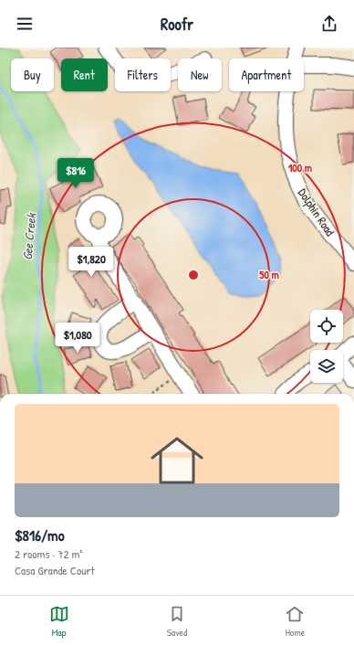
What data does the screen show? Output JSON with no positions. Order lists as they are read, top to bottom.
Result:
{
  "streets": {
    "street": ["Dolphin Road"]
  },
  "water": ["Gee Creek"],
  "page": {
    "header": "Roofr",
    "chip": [
      "Buy",
      "Rent",
      "Filters",
      "New",
      "Apartment"
    ],
    "price": ["$816", "$1,820", "$1,080"],
    "list": [
      {
        "name": "$816/mo",
        "note": "2 rooms · 72 m² · Casa Grande Court"
      }
    ],
    "tabs": ["Map", "Saved", "Home"]
  },
  "rings": ["100 m", "50 m"]
}
